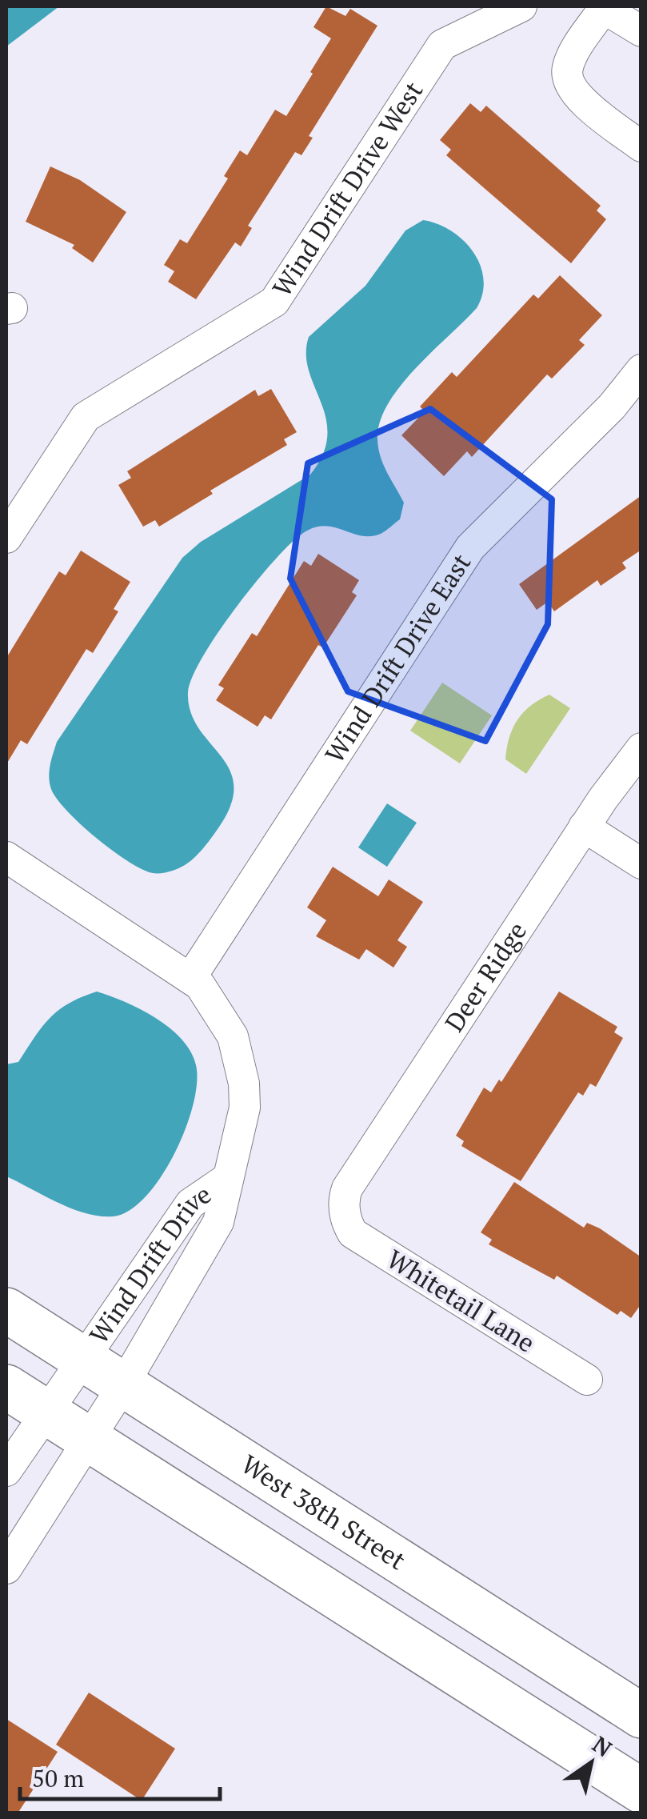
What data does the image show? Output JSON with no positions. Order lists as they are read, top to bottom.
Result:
{
  "streets": {
    "main road": ["West 38th Street"],
    "street": [
      "Wind Drift Drive West",
      "Wind Drift Drive East",
      "Deer Ridge",
      "Wind Drift Drive",
      "Whitetail Lane"
    ]
  },
  "crossings": [
    ["Wind Drift Drive East", "Wind Drift Drive"],
    ["Deer Ridge", "Whitetail Lane"],
    ["Wind Drift Drive", "West 38th Street"]
  ],
  "scale_bar": "50 m",
  "north": "top right"
}
